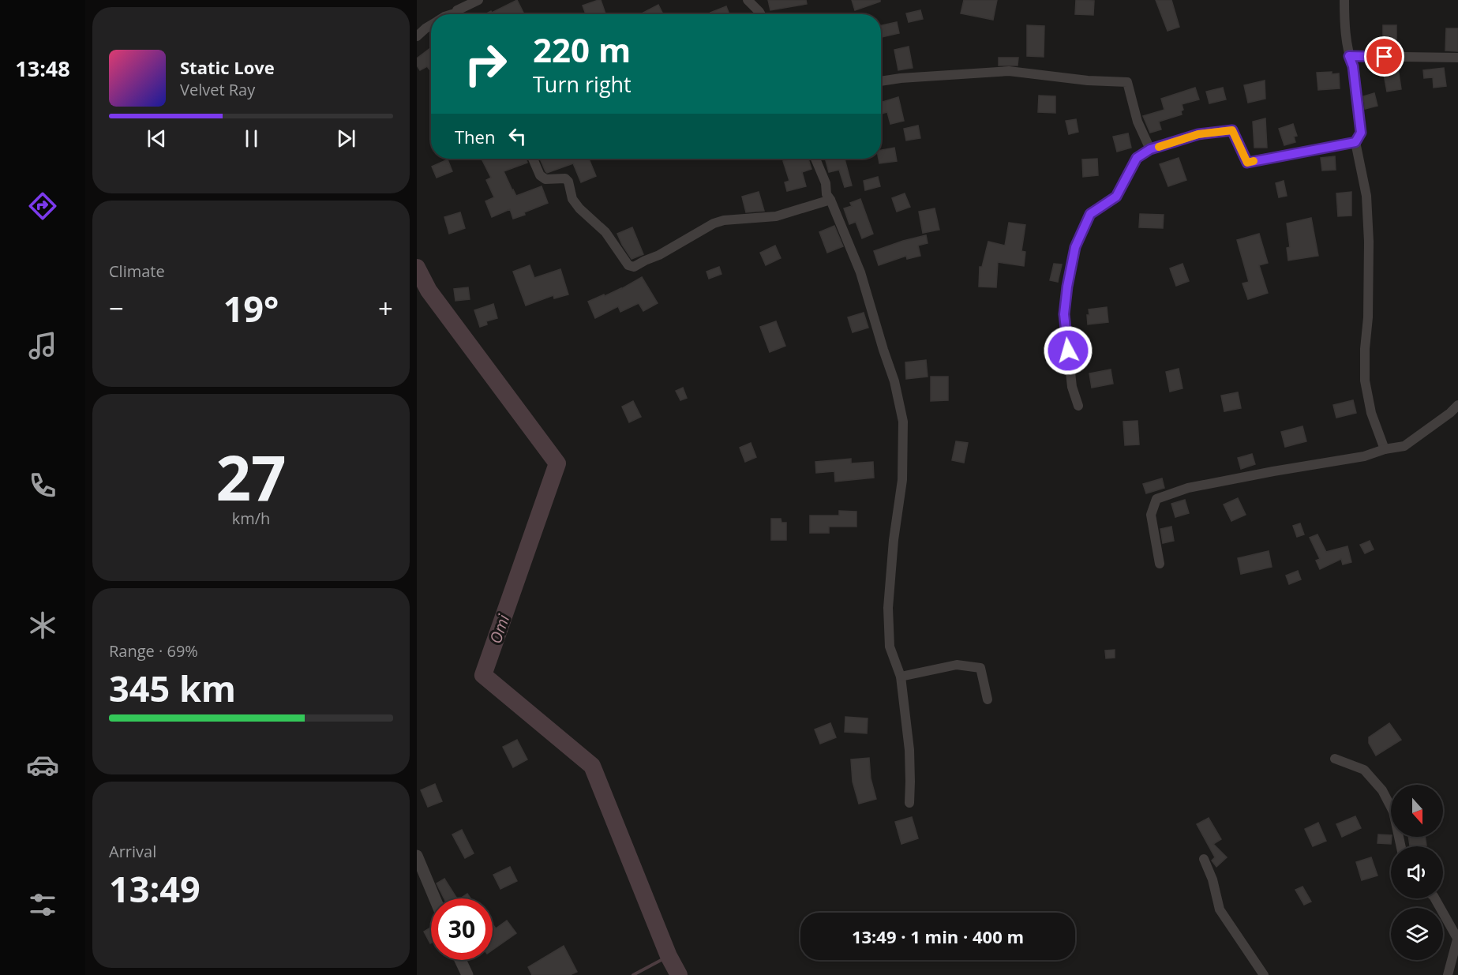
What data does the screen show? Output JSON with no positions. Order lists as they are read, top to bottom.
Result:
{
  "water": ["Omi"],
  "north": "bottom",
  "page": {
    "tabs": "13:48",
    "turn": ["220 m", "Turn right"],
    "song": ["Static Love", "Velvet Ray"],
    "then": "Then",
    "tile": [
      "Climate",
      ["27", "km/h"],
      ["Range · 69%", "345 km"],
      ["Arrival", "13:49"]
    ],
    "heat": ["−", "19°", "+"],
    "limit": "30",
    "trip": "13:49 · 1 min · 400 m"
  }
}
